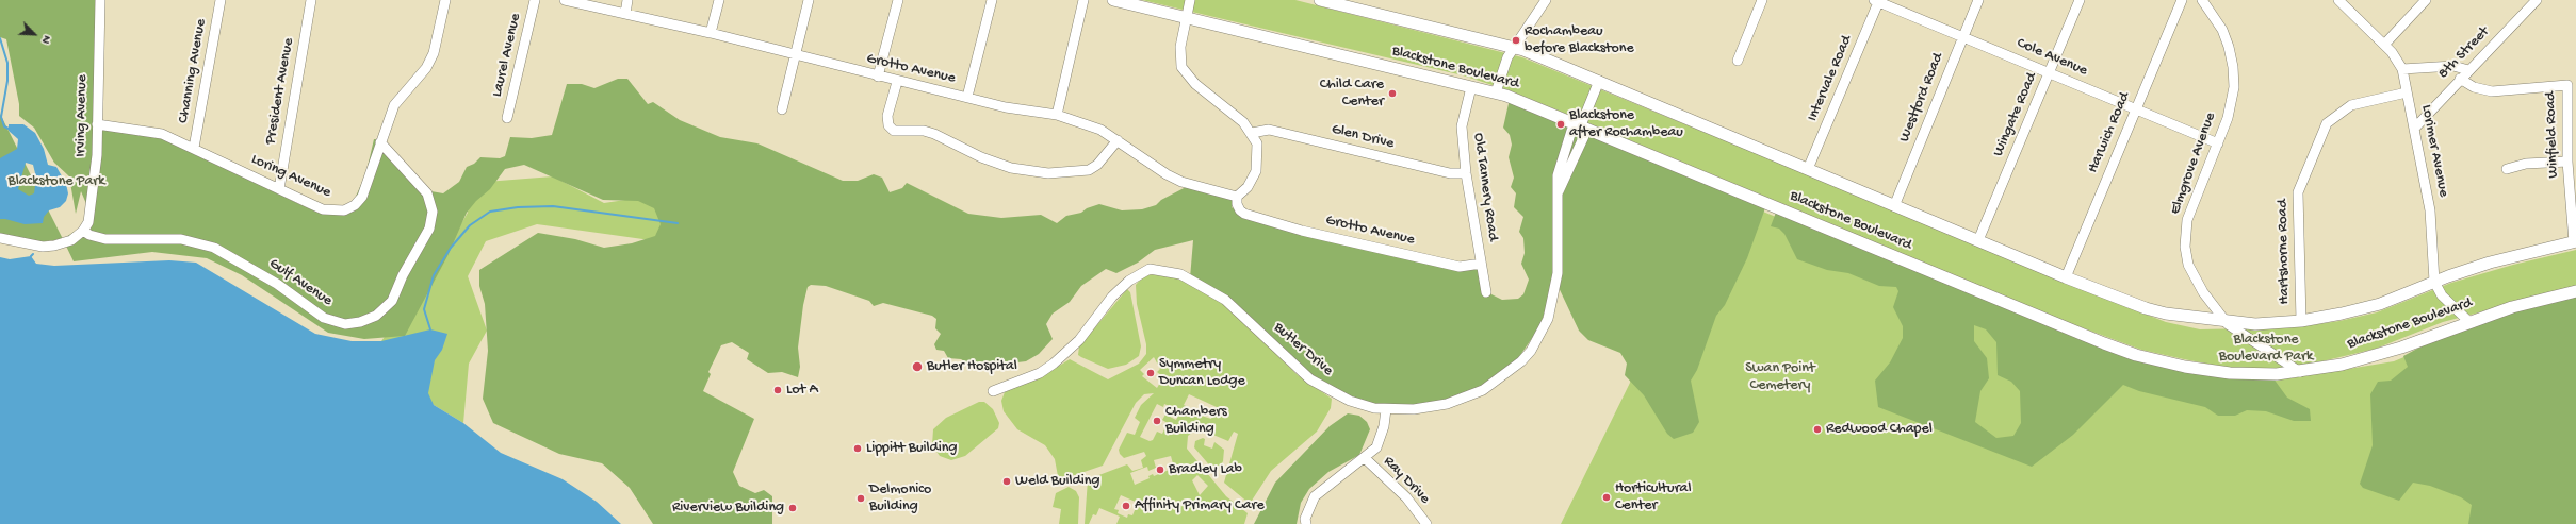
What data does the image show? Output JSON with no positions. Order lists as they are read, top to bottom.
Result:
{
  "streets": {
    "main road": ["Blackstone Boulevard"],
    "street": [
      "8th Street",
      "Laurel Avenue",
      "Cole Avenue",
      "Grotto Avenue",
      "Channing Avenue",
      "Intervale Road",
      "President Avenue",
      "Westford Road",
      "Wingate Road",
      "Irving Avenue",
      "Harwich Road",
      "Winfield Road",
      "Glen Drive",
      "Lorimer Avenue",
      "Elmgrove Avenue",
      "Loring Avenue",
      "Old Tannery Road",
      "Hartshorne Road",
      "Gulf Avenue",
      "Butler Drive",
      "Ray Drive"
    ]
  },
  "crossings": [
    ["8th Street", "Winfield Road"],
    ["8th Street", "Lorimer Avenue"],
    ["Cole Avenue", "Intervale Road"],
    ["Cole Avenue", "Westford Road"],
    ["Cole Avenue", "Wingate Road"],
    ["Cole Avenue", "Harwich Road"],
    ["Cole Avenue", "Elmgrove Avenue"],
    ["Blackstone Boulevard", "Intervale Road"],
    ["Blackstone Boulevard", "Westford Road"],
    ["Blackstone Boulevard", "Wingate Road"],
    ["Blackstone Boulevard", "Harwich Road"],
    ["Blackstone Boulevard", "Winfield Road"],
    ["Blackstone Boulevard", "Lorimer Avenue"],
    ["Blackstone Boulevard", "Elmgrove Avenue"],
    ["Blackstone Boulevard", "Old Tannery Road"],
    ["Blackstone Boulevard", "Hartshorne Road"],
    ["Blackstone Boulevard", "Butler Drive"],
    ["Grotto Avenue", "Old Tannery Road"],
    ["Channing Avenue", "Loring Avenue"],
    ["President Avenue", "Loring Avenue"],
    ["Irving Avenue", "Loring Avenue"],
    ["Irving Avenue", "Gulf Avenue"],
    ["Glen Drive", "Old Tannery Road"],
    ["Lorimer Avenue", "Hartshorne Road"],
    ["Loring Avenue", "Gulf Avenue"],
    ["Butler Drive", "Ray Drive"]
  ],
  "parks": ["Blackstone Park", "Blackstone Boulevard Park", "Swan Point Cemetery"],
  "places": [
    "Rochambeau before Blackstone",
    "Child Care Center",
    "Blackstone after Rochambeau",
    "Butler Hospital",
    "Symmetry Duncan Lodge",
    "Lot A",
    "Chambers Building",
    "Redwood Chapel",
    "Lippitt Building",
    "Bradley Lab",
    "Weld Building",
    "Horticultural Center",
    "Delmonico Building",
    "Affinity Primary Care",
    "Riverview Building"
  ],
  "north": "bottom right"
}
